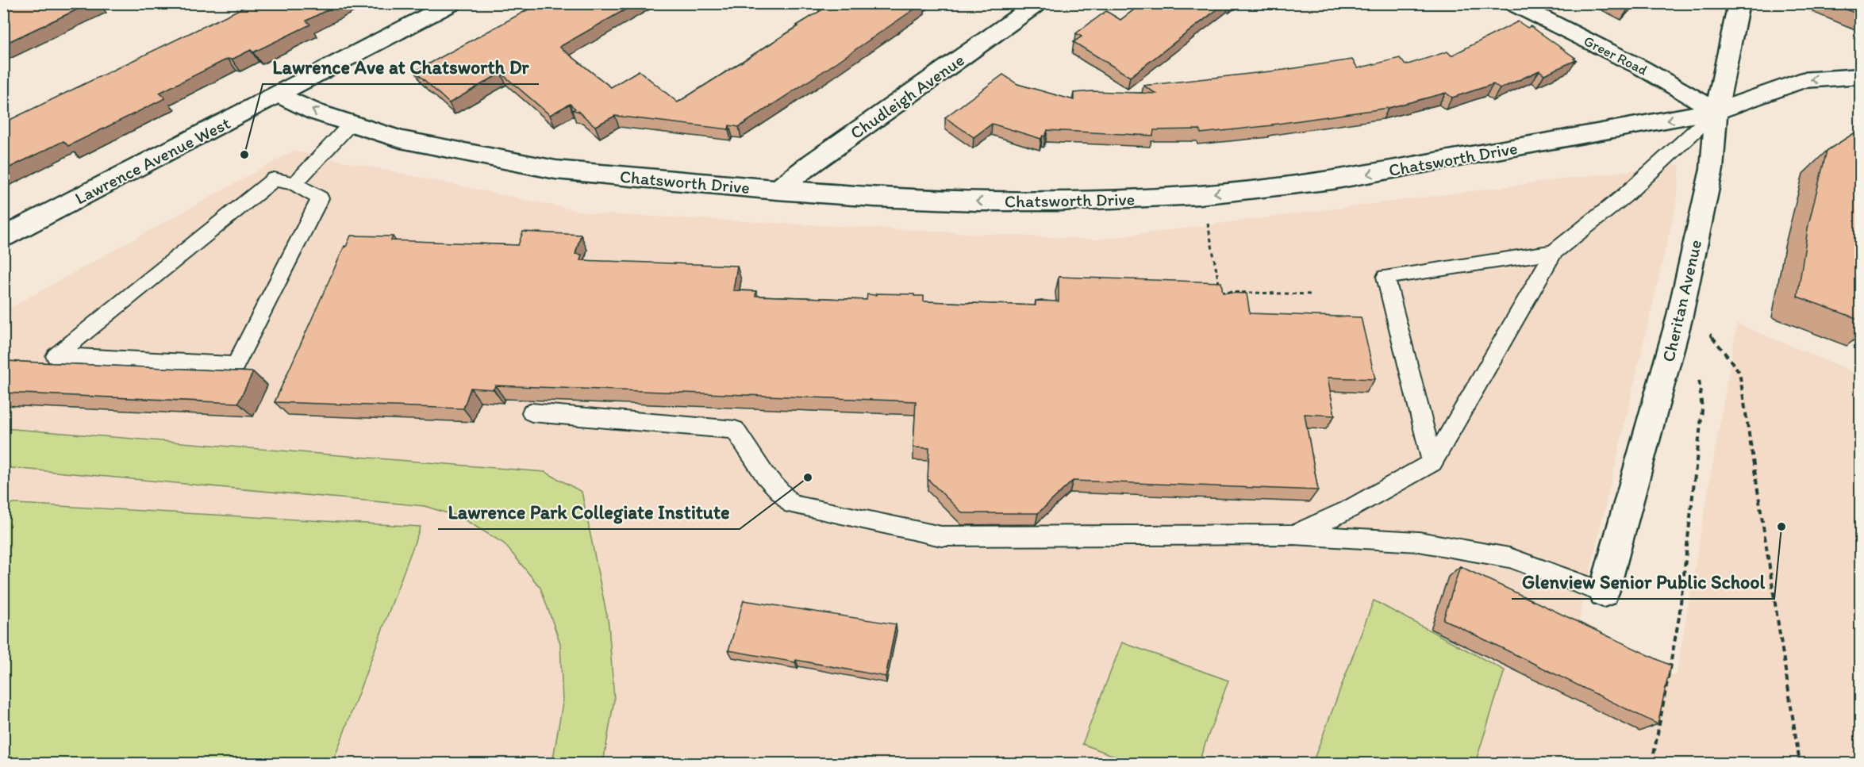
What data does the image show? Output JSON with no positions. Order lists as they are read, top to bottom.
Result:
{
  "streets": {
    "street": [
      "Greer Road",
      "Chudleigh Avenue",
      "Chatsworth Drive",
      "Lawrence Avenue West",
      "Cheritan Avenue"
    ]
  },
  "crossings": [
    ["Greer Road", "Chatsworth Drive"],
    ["Greer Road", "Cheritan Avenue"],
    ["Chudleigh Avenue", "Chatsworth Drive"],
    ["Chatsworth Drive", "Lawrence Avenue West"],
    ["Chatsworth Drive", "Cheritan Avenue"]
  ],
  "one_way": ["Chatsworth Drive"],
  "places": ["Lawrence Ave at Chatsworth Dr", "Lawrence Park Collegiate Institute", "Glenview Senior Public School"]
}
